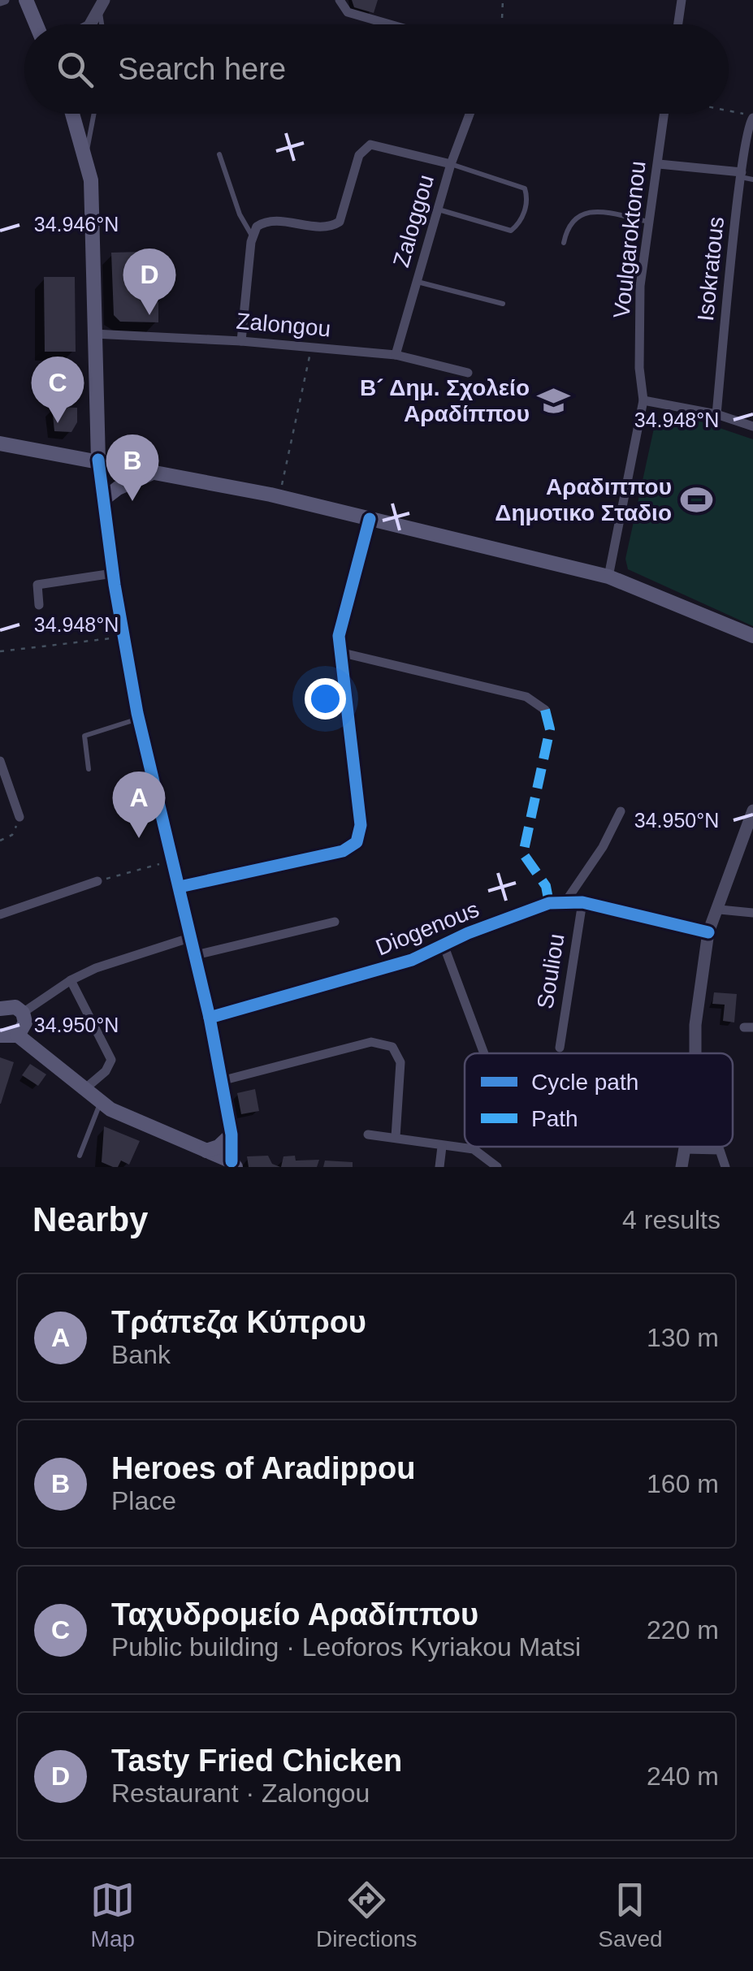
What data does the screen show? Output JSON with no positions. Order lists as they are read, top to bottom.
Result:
{
  "streets": {
    "street": [
      "Zaloggou",
      "Voulgaroktonou",
      "Isokratous",
      "Zalongou",
      "Diogenous",
      "Souliou"
    ]
  },
  "crossings": [
    ["Zaloggou", "Zalongou"],
    ["Diogenous", "Souliou"]
  ],
  "places": {
    "school or university": ["Β´ Δημ. Σχολείο Αραδίππου"],
    "sports": ["Αραδιππου Δημοτικο Σταδιο"]
  },
  "legend": ["Cycle path", "Path"],
  "page": {
    "search": "Search here",
    "pins": [
      "D",
      "C",
      "B",
      "A"
    ],
    "heading": ["Nearby", "4 results"],
    "list": [
      {
        "mark": "A",
        "name": "Τράπεζα Κύπρου",
        "note": "Bank",
        "value": "130 m"
      },
      {
        "mark": "B",
        "name": "Heroes of Aradippou",
        "note": "Place",
        "value": "160 m"
      },
      {
        "mark": "C",
        "name": "Ταχυδρομείο Αραδίππου",
        "note": "Public building · Leoforos Kyriakou Matsi",
        "value": "220 m"
      },
      {
        "mark": "D",
        "name": "Tasty Fried Chicken",
        "note": "Restaurant · Zalongou",
        "value": "240 m"
      }
    ],
    "nav": ["Map", "Directions", "Saved"]
  },
  "coordinates": ["34.946°N", "34.948°N", "34.950°N"]
}
